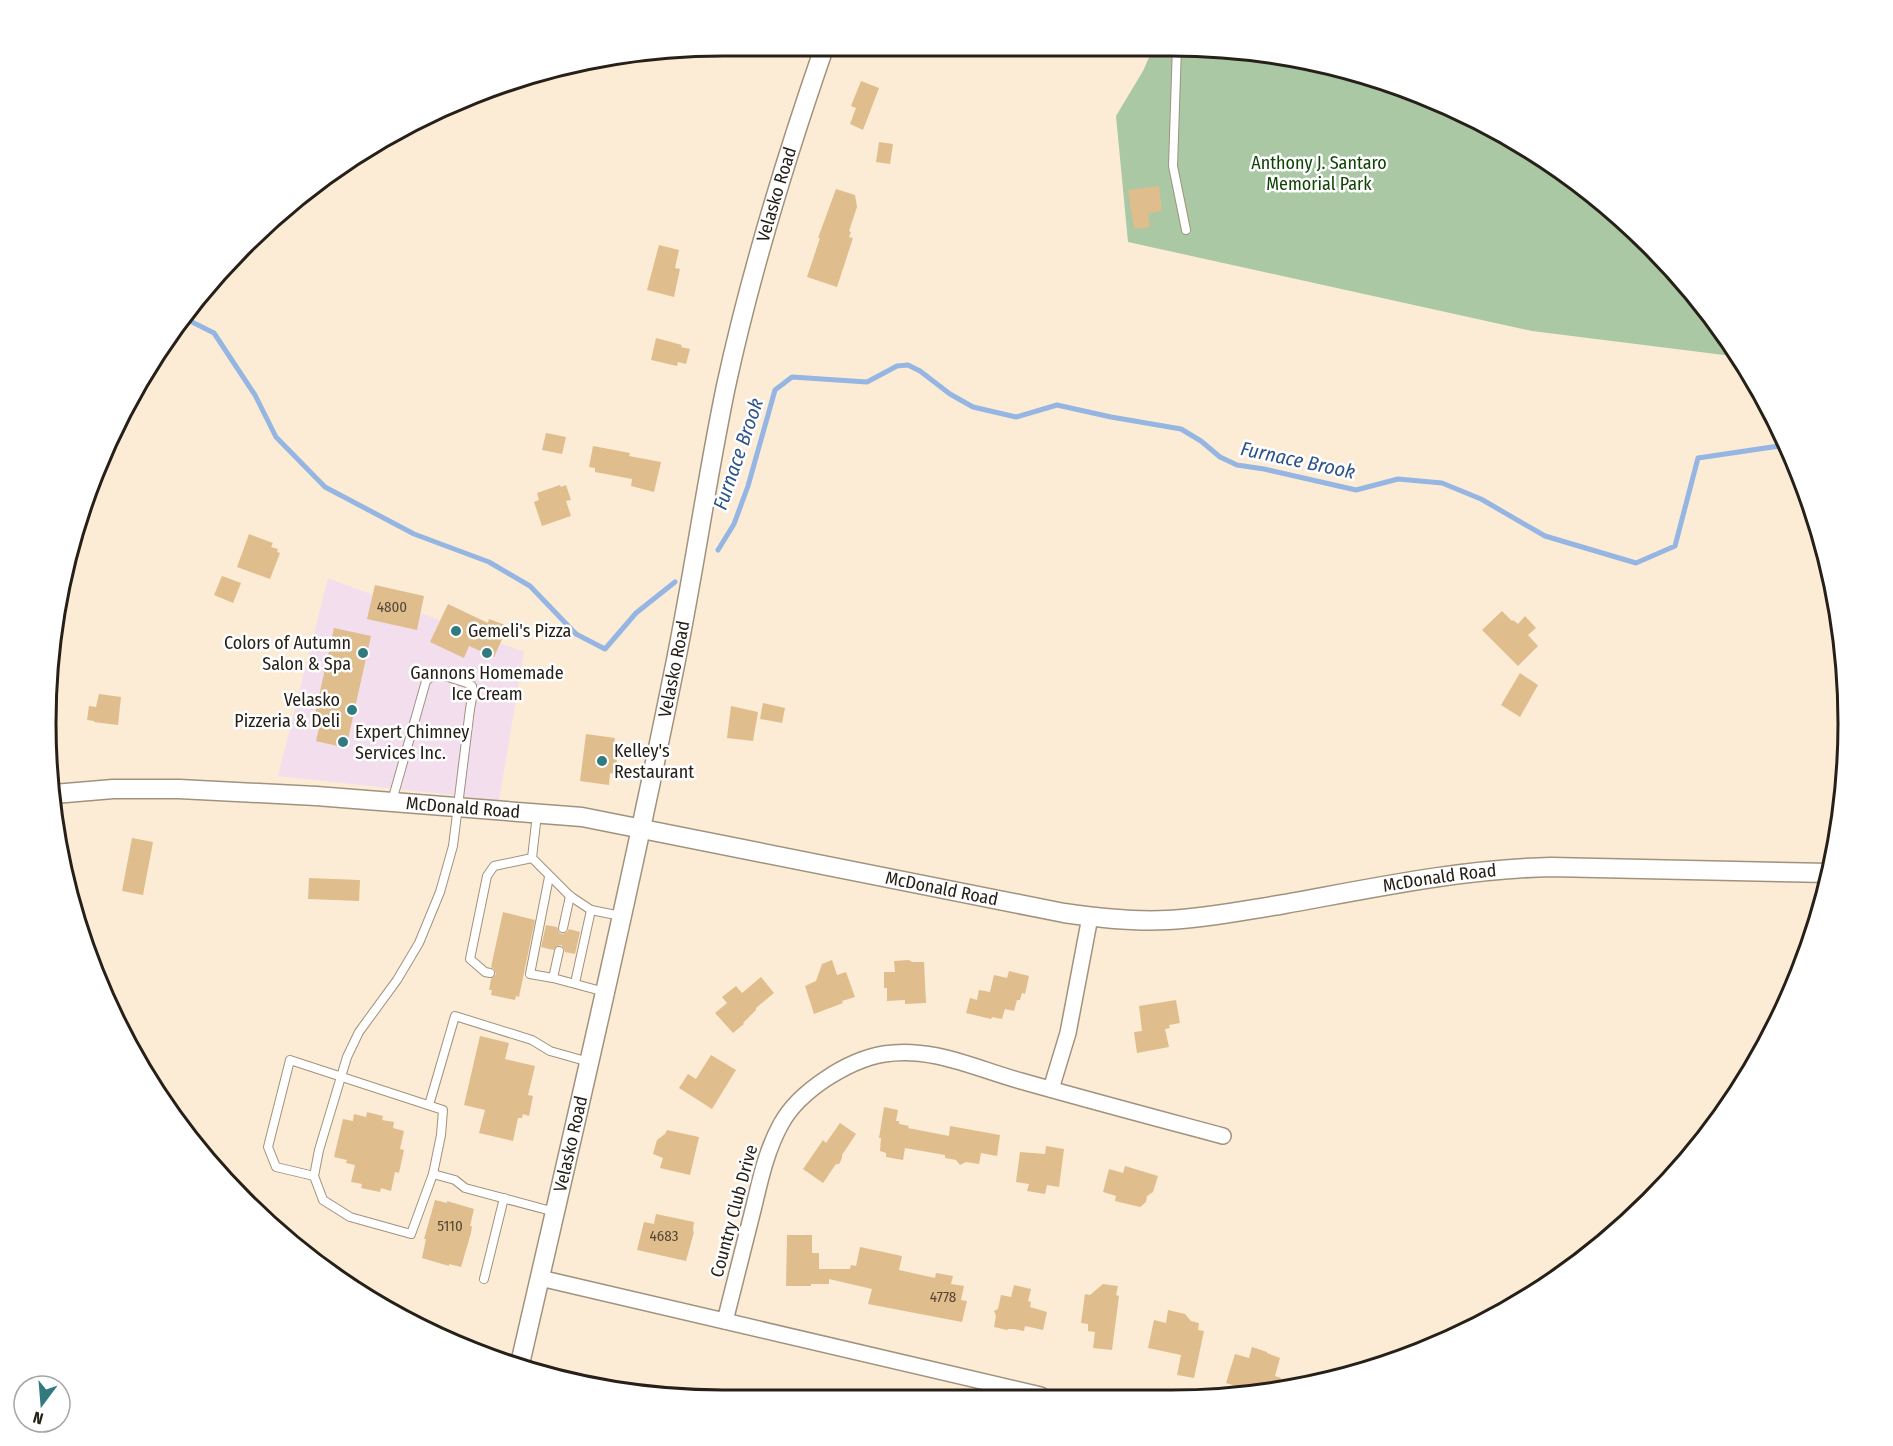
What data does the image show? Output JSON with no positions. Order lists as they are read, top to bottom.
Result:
{
  "streets": {
    "street": ["Velasko Road", "McDonald Road", "Country Club Drive"]
  },
  "crossings": [
    ["Velasko Road", "McDonald Road"]
  ],
  "water": ["Furnace Brook"],
  "parks": ["Anthony J. Santaro Memorial Park"],
  "places": [
    "Gemeli's Pizza",
    "Colors of Autumn Salon & Spa",
    "Gannons Homemade Ice Cream",
    "Velasko Pizzeria & Deli",
    "Expert Chimney Services Inc.",
    "Kelley's Restaurant"
  ],
  "house_numbers": [
    "4800",
    "5110",
    "4683",
    "4778"
  ],
  "north": "bottom"
}
